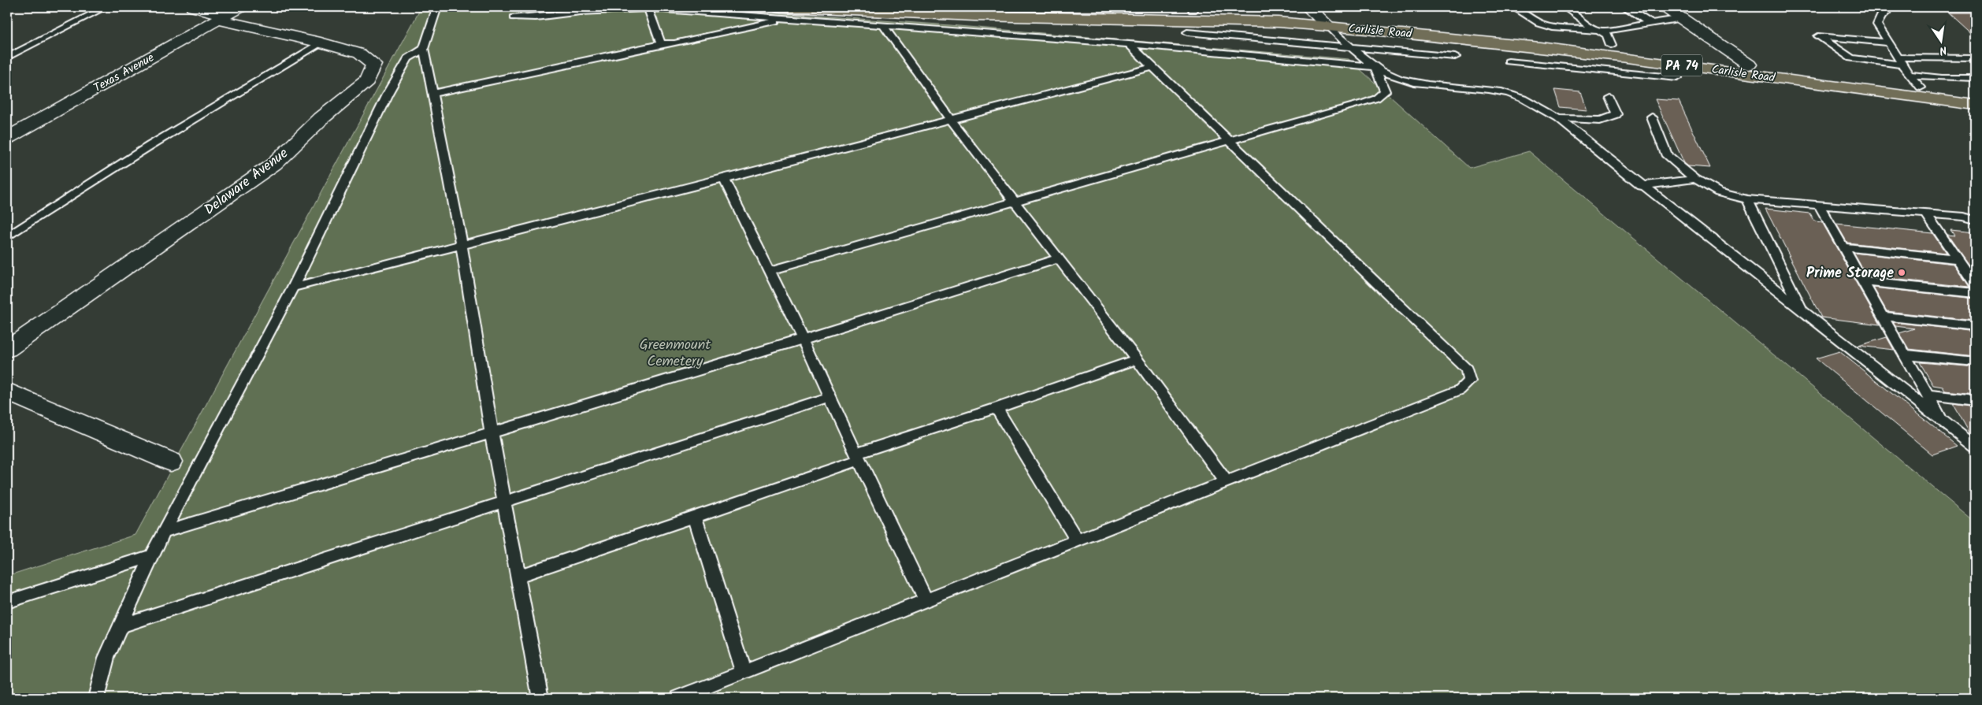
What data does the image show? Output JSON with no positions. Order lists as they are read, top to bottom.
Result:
{
  "streets": {
    "main road": ["Carlisle Road", "PA 74"],
    "street": ["Texas Avenue", "Delaware Avenue"]
  },
  "crossings": [
    ["Texas Avenue", "Delaware Avenue"]
  ],
  "parks": ["Greenmount Cemetery"],
  "places": ["Prime Storage"],
  "north": "bottom"
}
